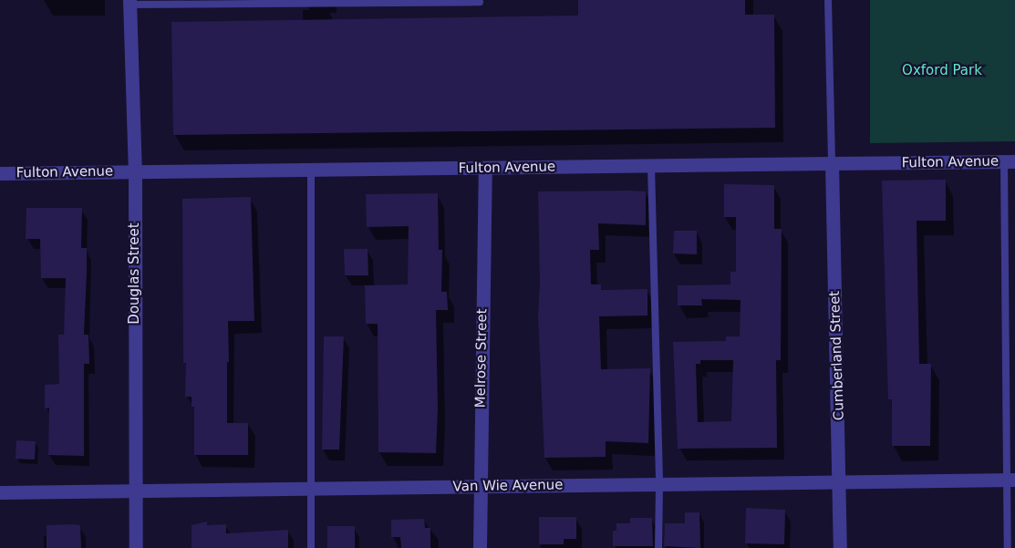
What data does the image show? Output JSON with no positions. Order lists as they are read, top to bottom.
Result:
{
  "streets": {
    "street": [
      "Fulton Avenue",
      "Douglas Street",
      "Cumberland Street",
      "Melrose Street",
      "Van Wie Avenue"
    ]
  },
  "crossings": [
    ["Fulton Avenue", "Douglas Street"],
    ["Fulton Avenue", "Cumberland Street"],
    ["Fulton Avenue", "Melrose Street"],
    ["Douglas Street", "Van Wie Avenue"],
    ["Cumberland Street", "Van Wie Avenue"],
    ["Melrose Street", "Van Wie Avenue"]
  ],
  "parks": ["Oxford Park"]
}
